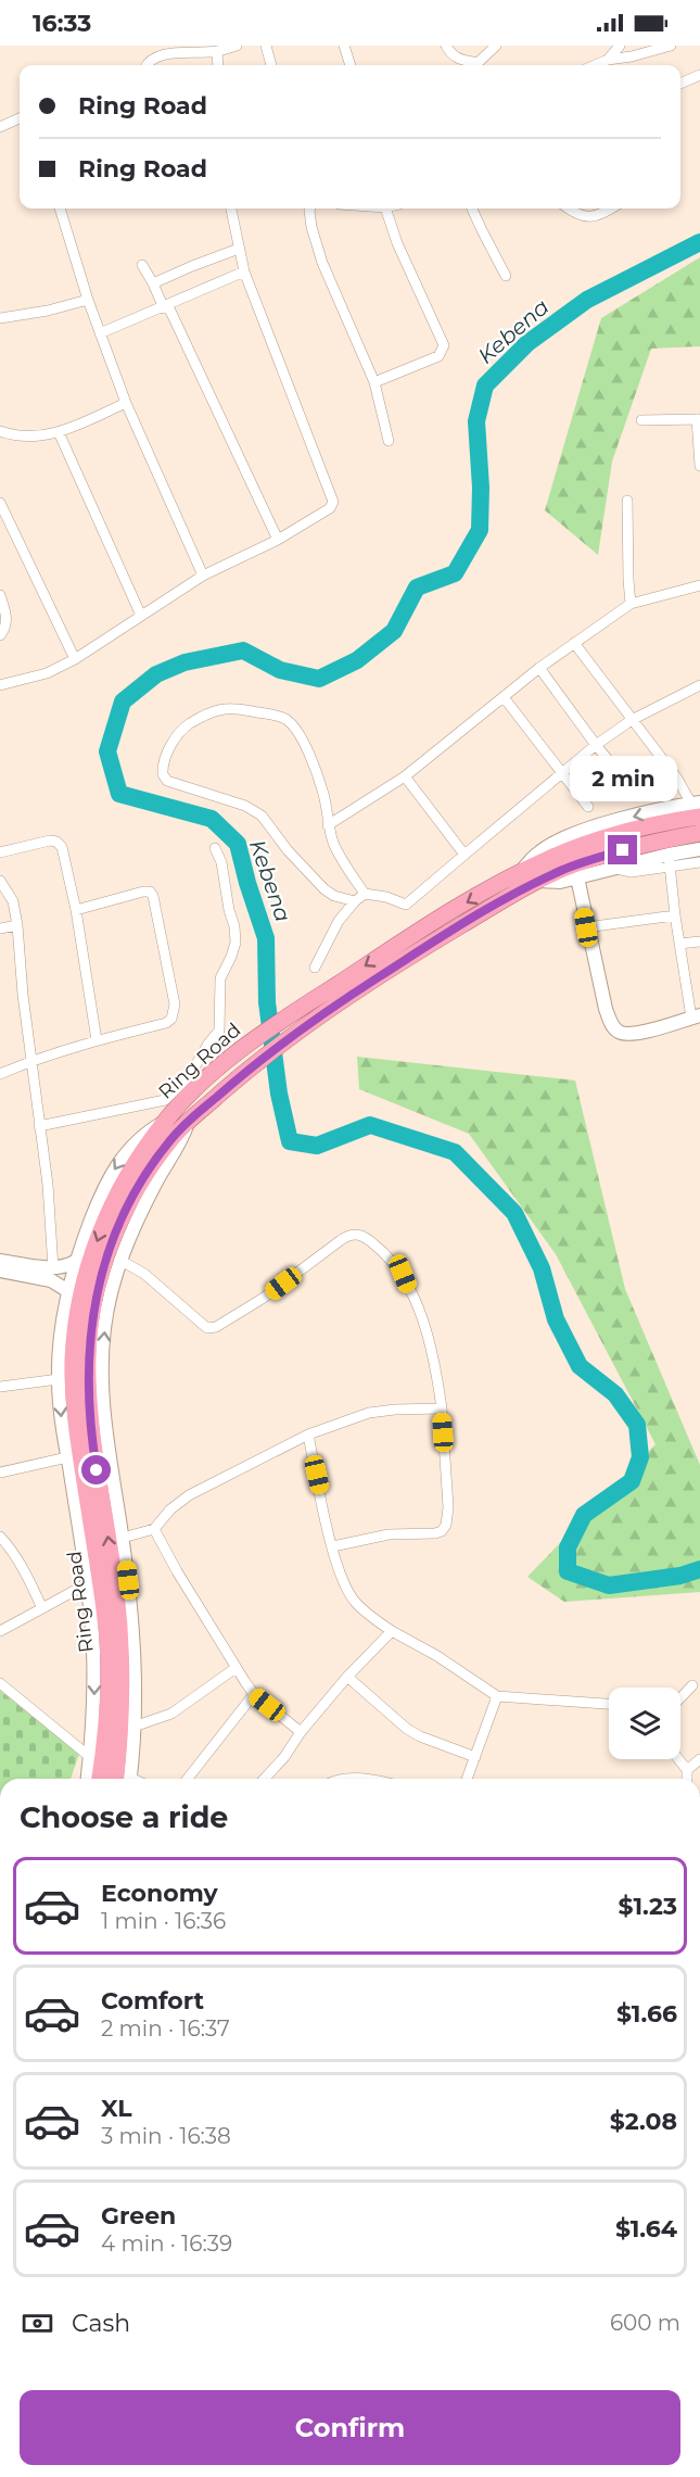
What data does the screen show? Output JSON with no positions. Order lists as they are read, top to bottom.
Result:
{
  "streets": {
    "highway": ["Ring Road"]
  },
  "water": ["Kebena"],
  "page": {
    "status": "16:33",
    "banner": ["Ring Road", "Ring Road"],
    "bubble": "2 min",
    "heading": "Choose a ride",
    "list": [
      {
        "name": "Economy",
        "note": "1 min · 16:36",
        "value": "$1.23"
      },
      {
        "name": "Comfort",
        "note": "2 min · 16:37",
        "value": "$1.66"
      },
      {
        "name": "XL",
        "note": "3 min · 16:38",
        "value": "$2.08"
      },
      {
        "name": "Green",
        "note": "4 min · 16:39",
        "value": "$1.64"
      }
    ],
    "pay": ["Cash", "600 m"],
    "buttons": "Confirm"
  }
}
